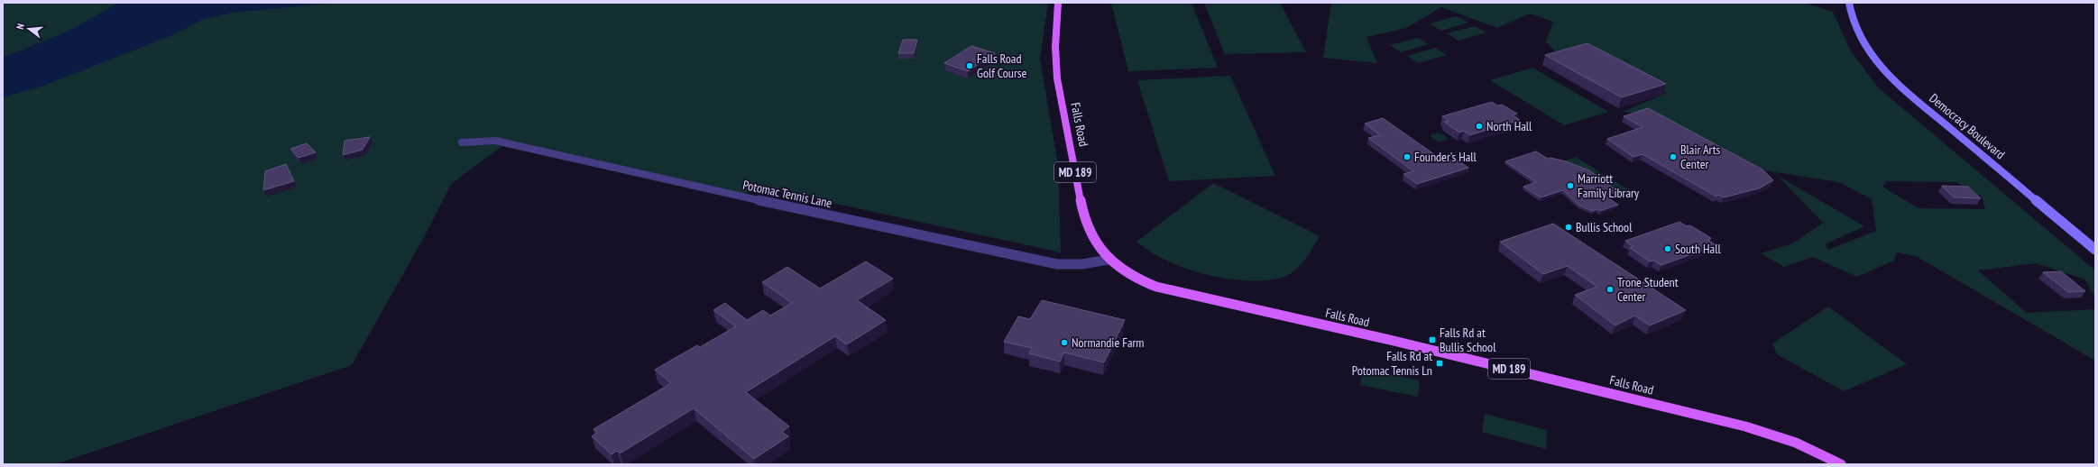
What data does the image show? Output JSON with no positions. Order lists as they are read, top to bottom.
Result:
{
  "streets": {
    "main road": ["Falls Road", "Democracy Boulevard", "MD 189"],
    "street": ["Potomac Tennis Lane"]
  },
  "crossings": [
    ["Falls Road", "Potomac Tennis Lane"]
  ],
  "places": {
    "other": [
      "Falls Road Golf Course",
      "North Hall",
      "Founder's Hall",
      "Blair Arts Center",
      "Marriott Family Library",
      "Bullis School",
      "South Hall",
      "Trone Student Center",
      "Normandie Farm"
    ],
    "transit": ["Falls Rd at Bullis School", "Falls Rd at Potomac Tennis Ln"]
  },
  "north": "left"
}
